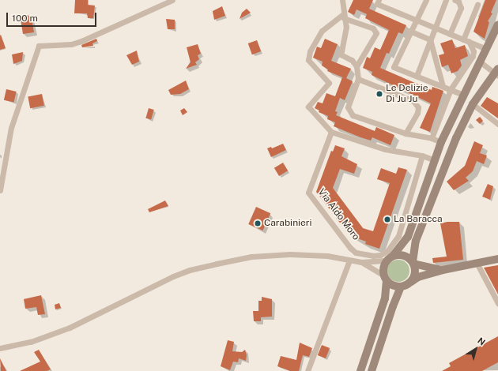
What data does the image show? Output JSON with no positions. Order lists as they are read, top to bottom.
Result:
{
  "streets": {
    "street": ["Via Aldo Moro"]
  },
  "places": ["Le Delizie Di Ju Ju", "La Baracca", "Carabinieri"],
  "scale_bar": "100 m",
  "north": "top right"
}
